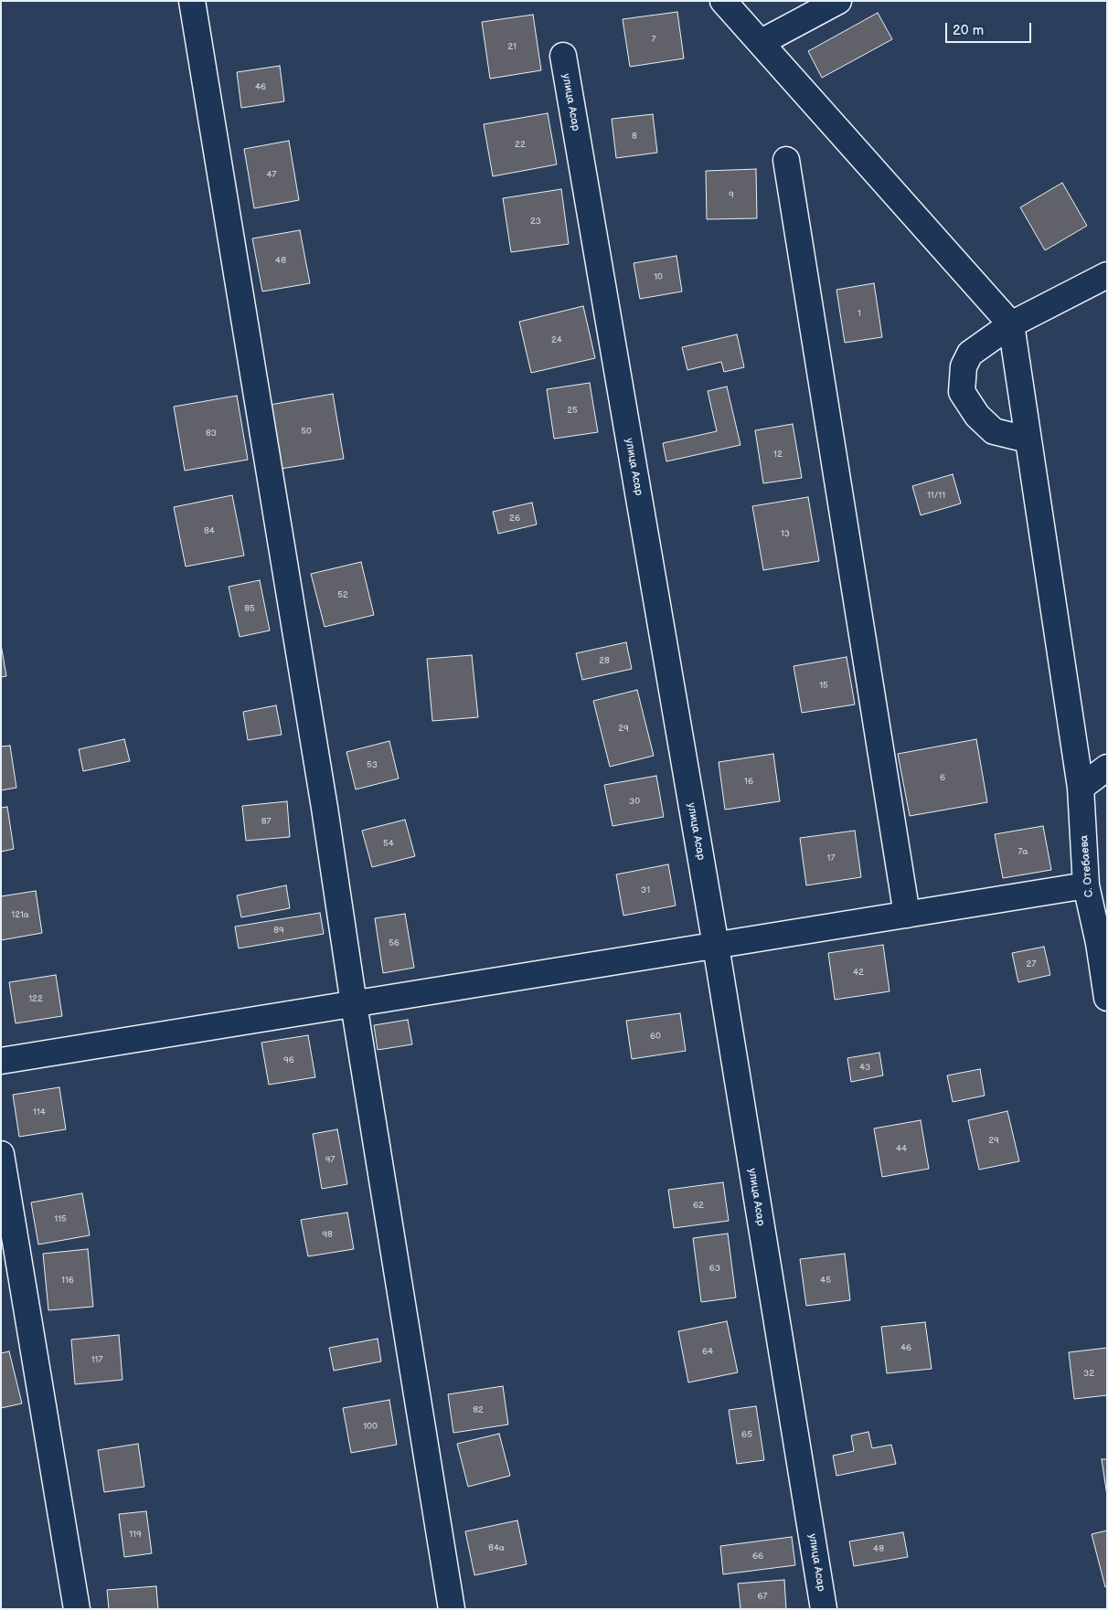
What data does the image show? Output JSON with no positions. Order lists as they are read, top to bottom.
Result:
{
  "streets": {
    "street": ["улица Асар", "С. Отебаева"]
  },
  "house_numbers": [
    "7",
    "21",
    "46",
    "8",
    "22",
    "47",
    "9",
    "23",
    "48",
    "10",
    "1",
    "24",
    "25",
    "50",
    "83",
    "12",
    "11/11",
    "26",
    "84",
    "13",
    "52",
    "85",
    "28",
    "15",
    "29",
    "53",
    "6",
    "16",
    "30",
    "87",
    "54",
    "7а",
    "17",
    "31",
    "121а",
    "89",
    "56",
    "27",
    "42",
    "122",
    "60",
    "96",
    "43",
    "114",
    "29",
    "44",
    "97",
    "62",
    "115",
    "98",
    "63",
    "116",
    "45",
    "46",
    "64",
    "117",
    "32",
    "82",
    "100",
    "65",
    "119",
    "84а",
    "48",
    "66",
    "67"
  ],
  "scale_bar": "20 m"
}
